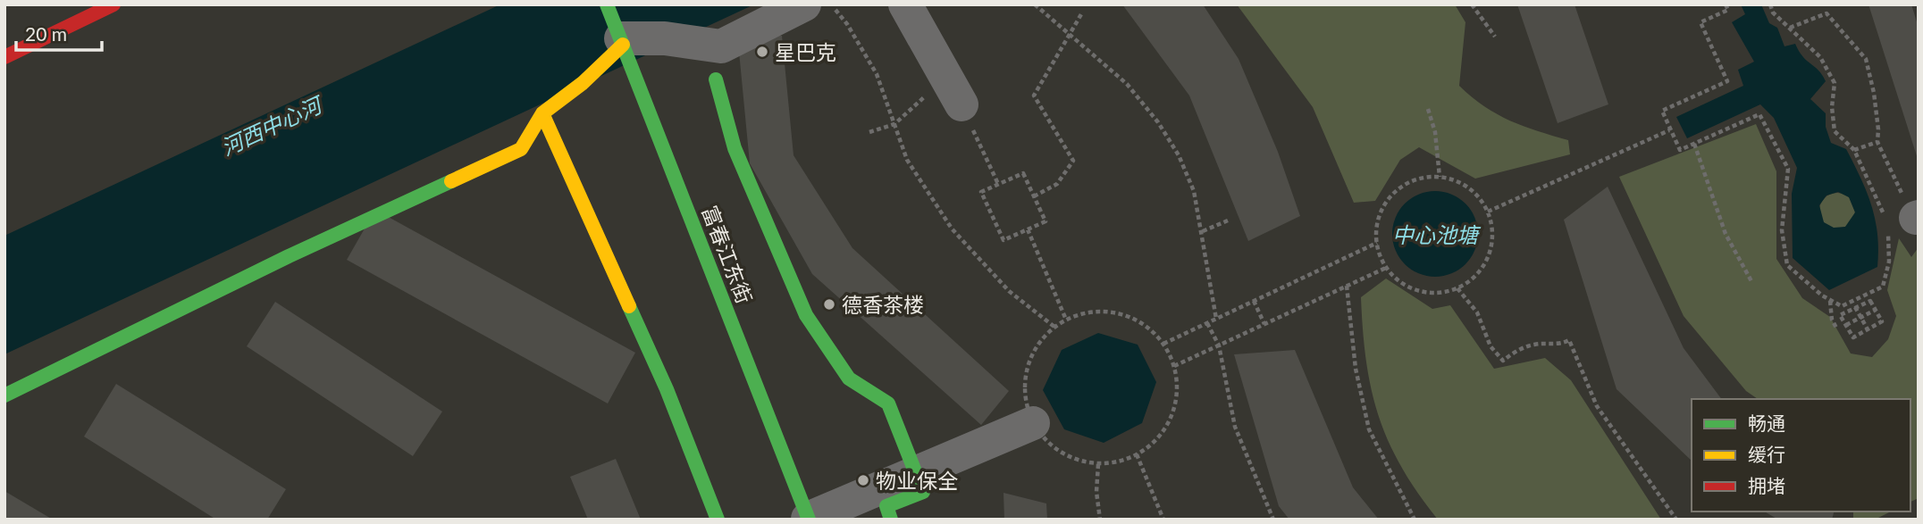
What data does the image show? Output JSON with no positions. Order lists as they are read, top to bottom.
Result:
{
  "streets": {
    "street": ["富春江东街"]
  },
  "water": ["河西中心河", "中心池塘"],
  "places": ["星巴克", "德香茶楼", "物业保全"],
  "legend": ["畅通", "缓行", "拥堵"],
  "scale_bar": "20 m"
}
